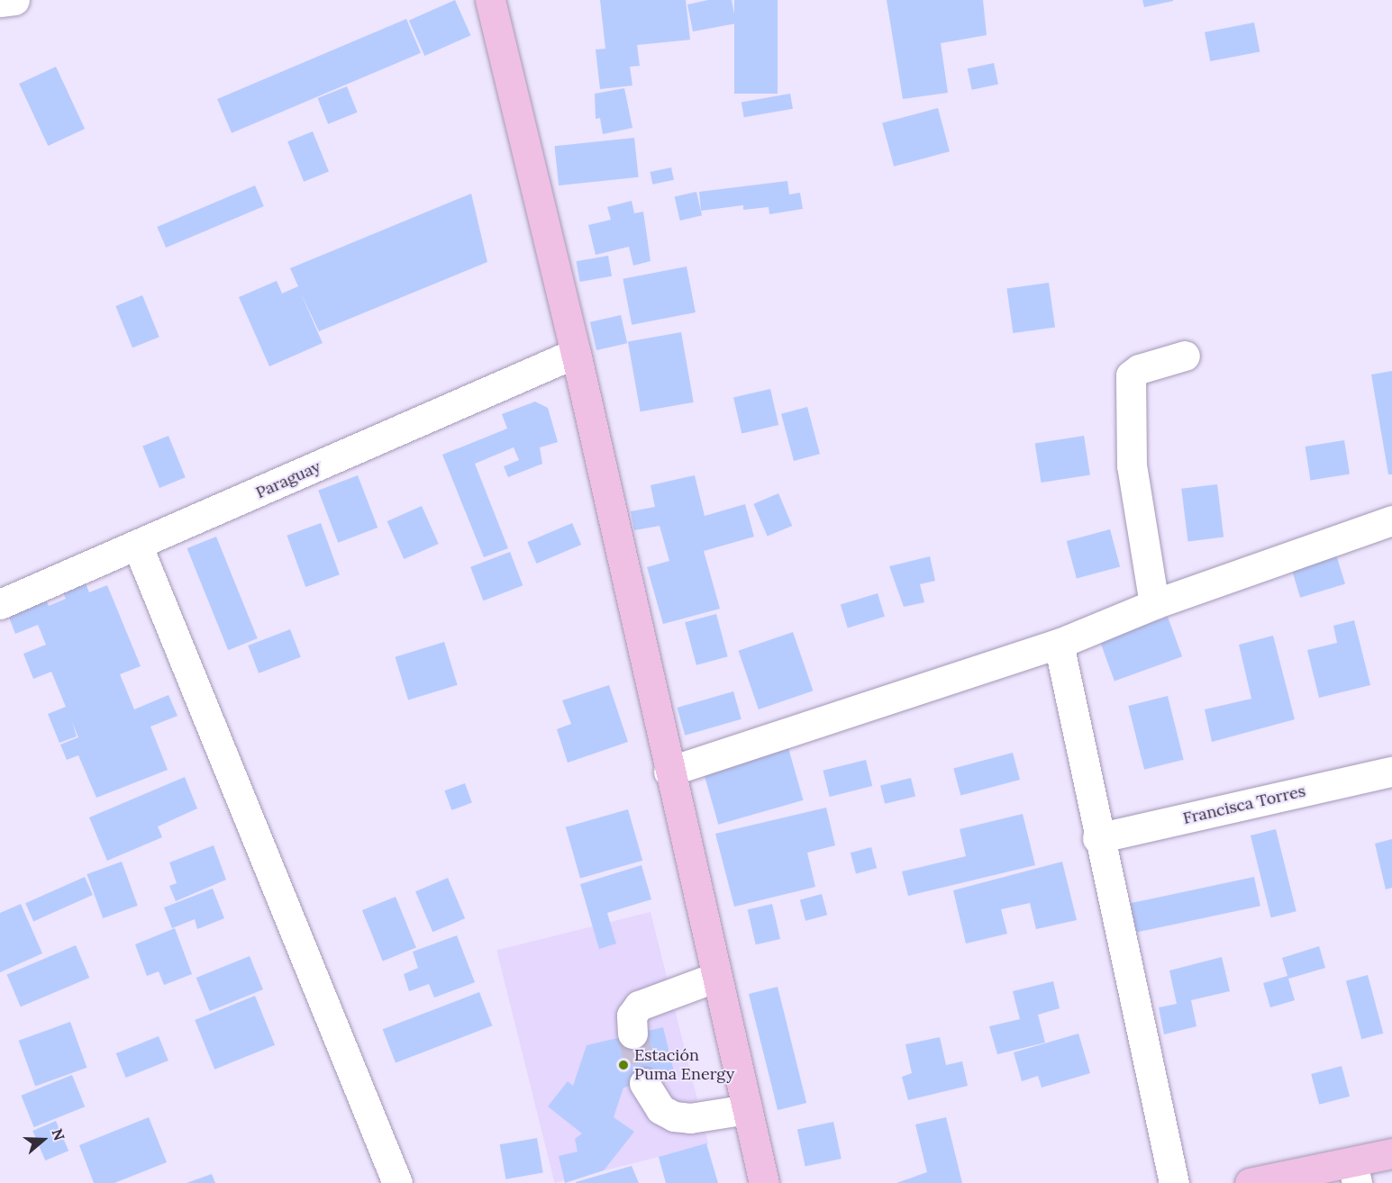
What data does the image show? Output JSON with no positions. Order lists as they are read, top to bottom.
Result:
{
  "streets": {
    "street": ["Paraguay", "Francisca Torres"]
  },
  "places": ["Estación Puma Energy"],
  "north": "right"
}
